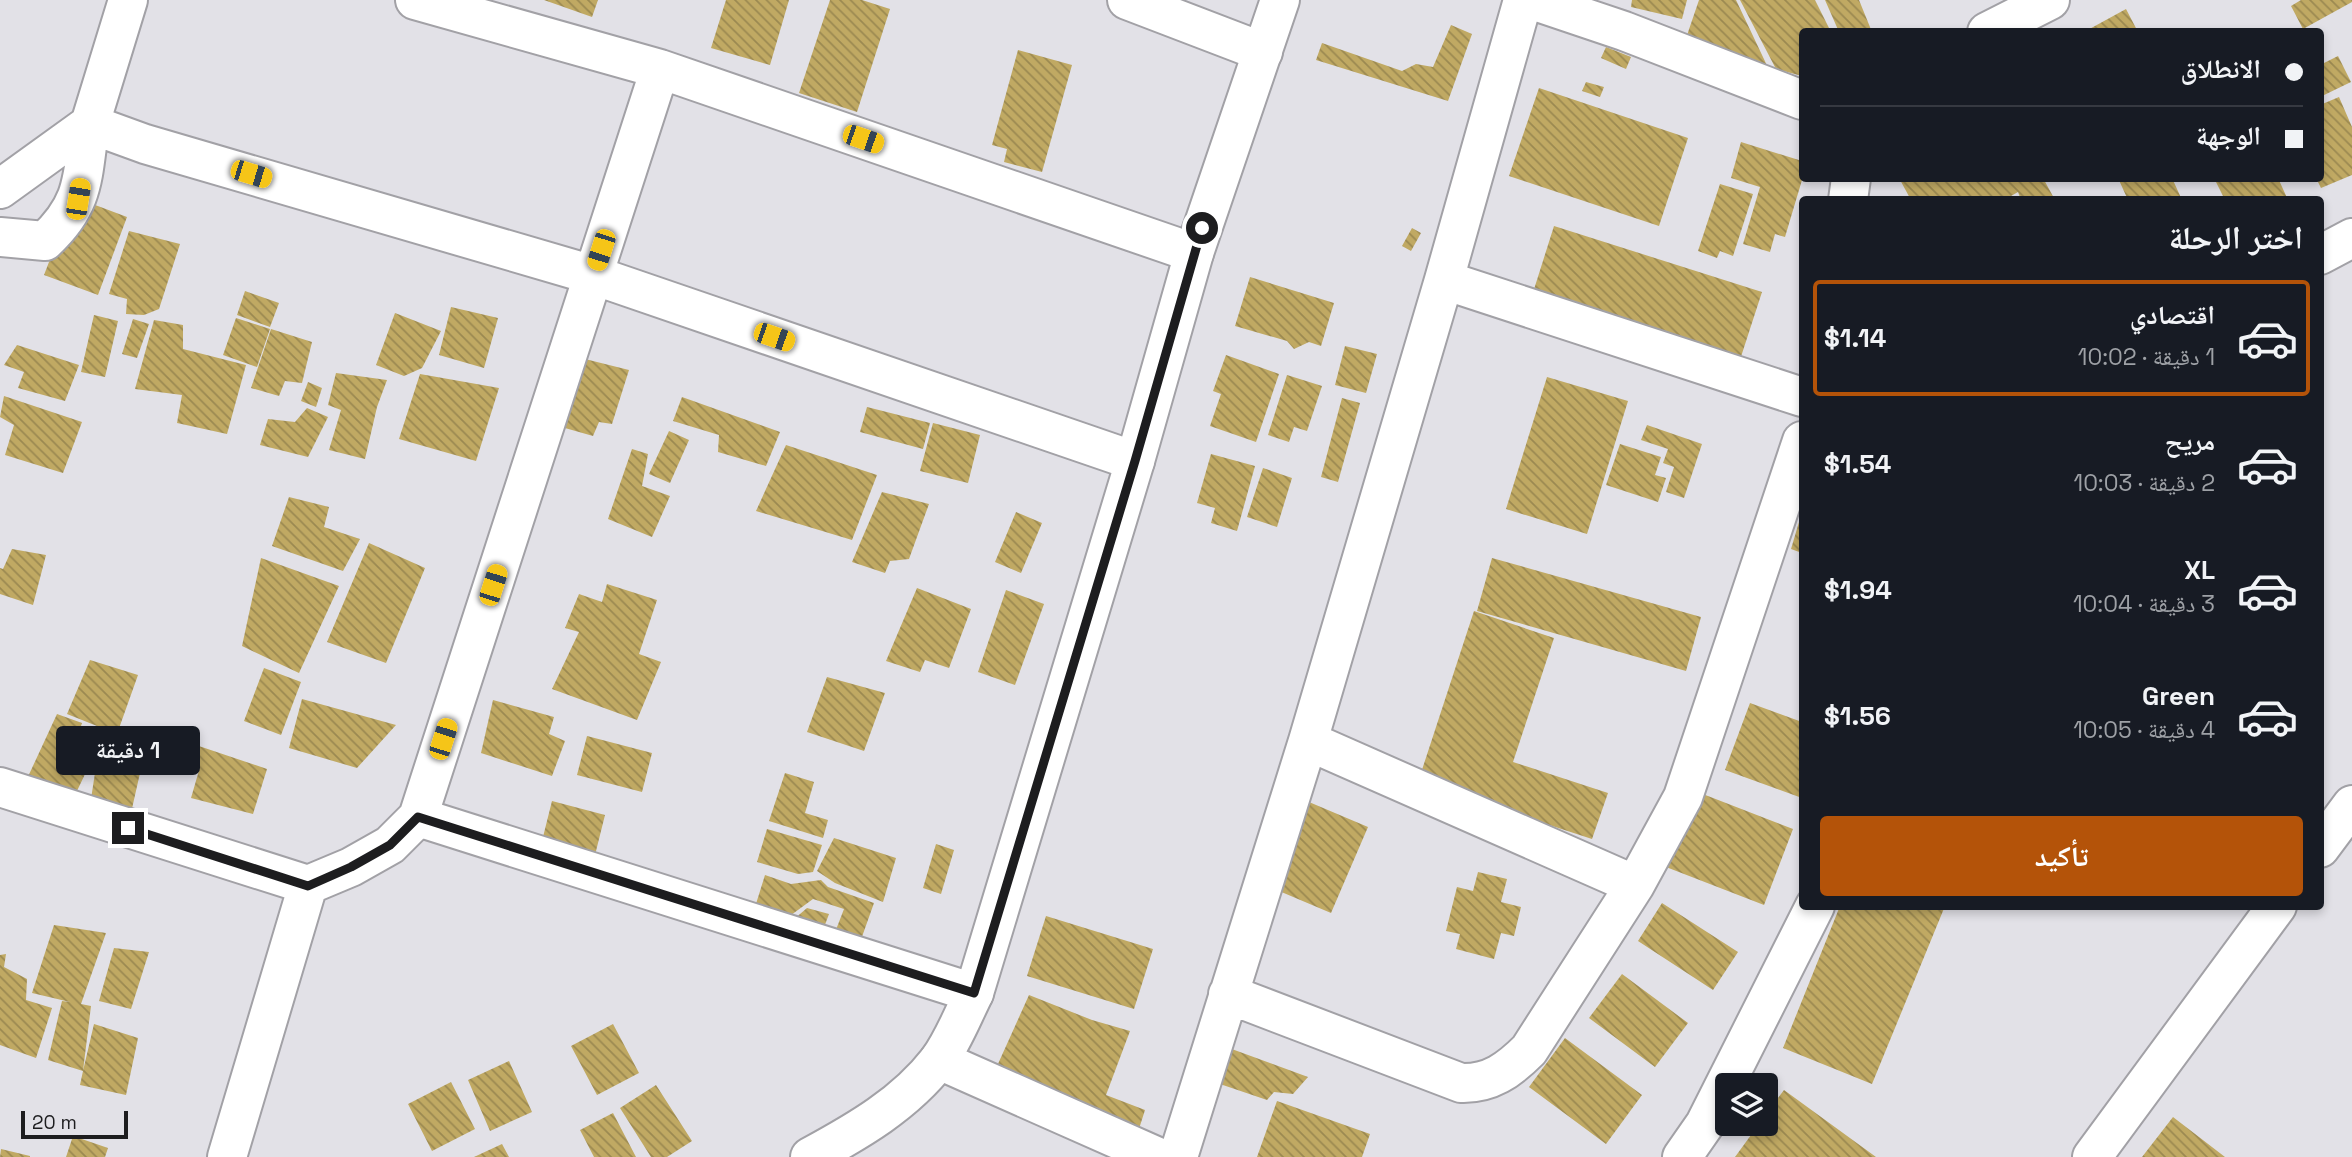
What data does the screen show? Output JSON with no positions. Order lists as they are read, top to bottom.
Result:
{
  "scale_bar": "20 m",
  "page": {
    "banner": ["الانطلاق", "الوجهة"],
    "heading": "اختر الرحلة",
    "list": [
      {
        "name": "اقتصادي",
        "note": "1 دقيقة · 10:02",
        "value": "$1.14"
      },
      {
        "name": "مريح",
        "note": "2 دقيقة · 10:03",
        "value": "$1.54"
      },
      {
        "name": "XL",
        "note": "3 دقيقة · 10:04",
        "value": "$1.94"
      },
      {
        "name": "Green",
        "note": "4 دقيقة · 10:05",
        "value": "$1.56"
      }
    ],
    "bubble": "1 دقيقة",
    "buttons": "تأكيد",
    "scale": "20 m"
  }
}
